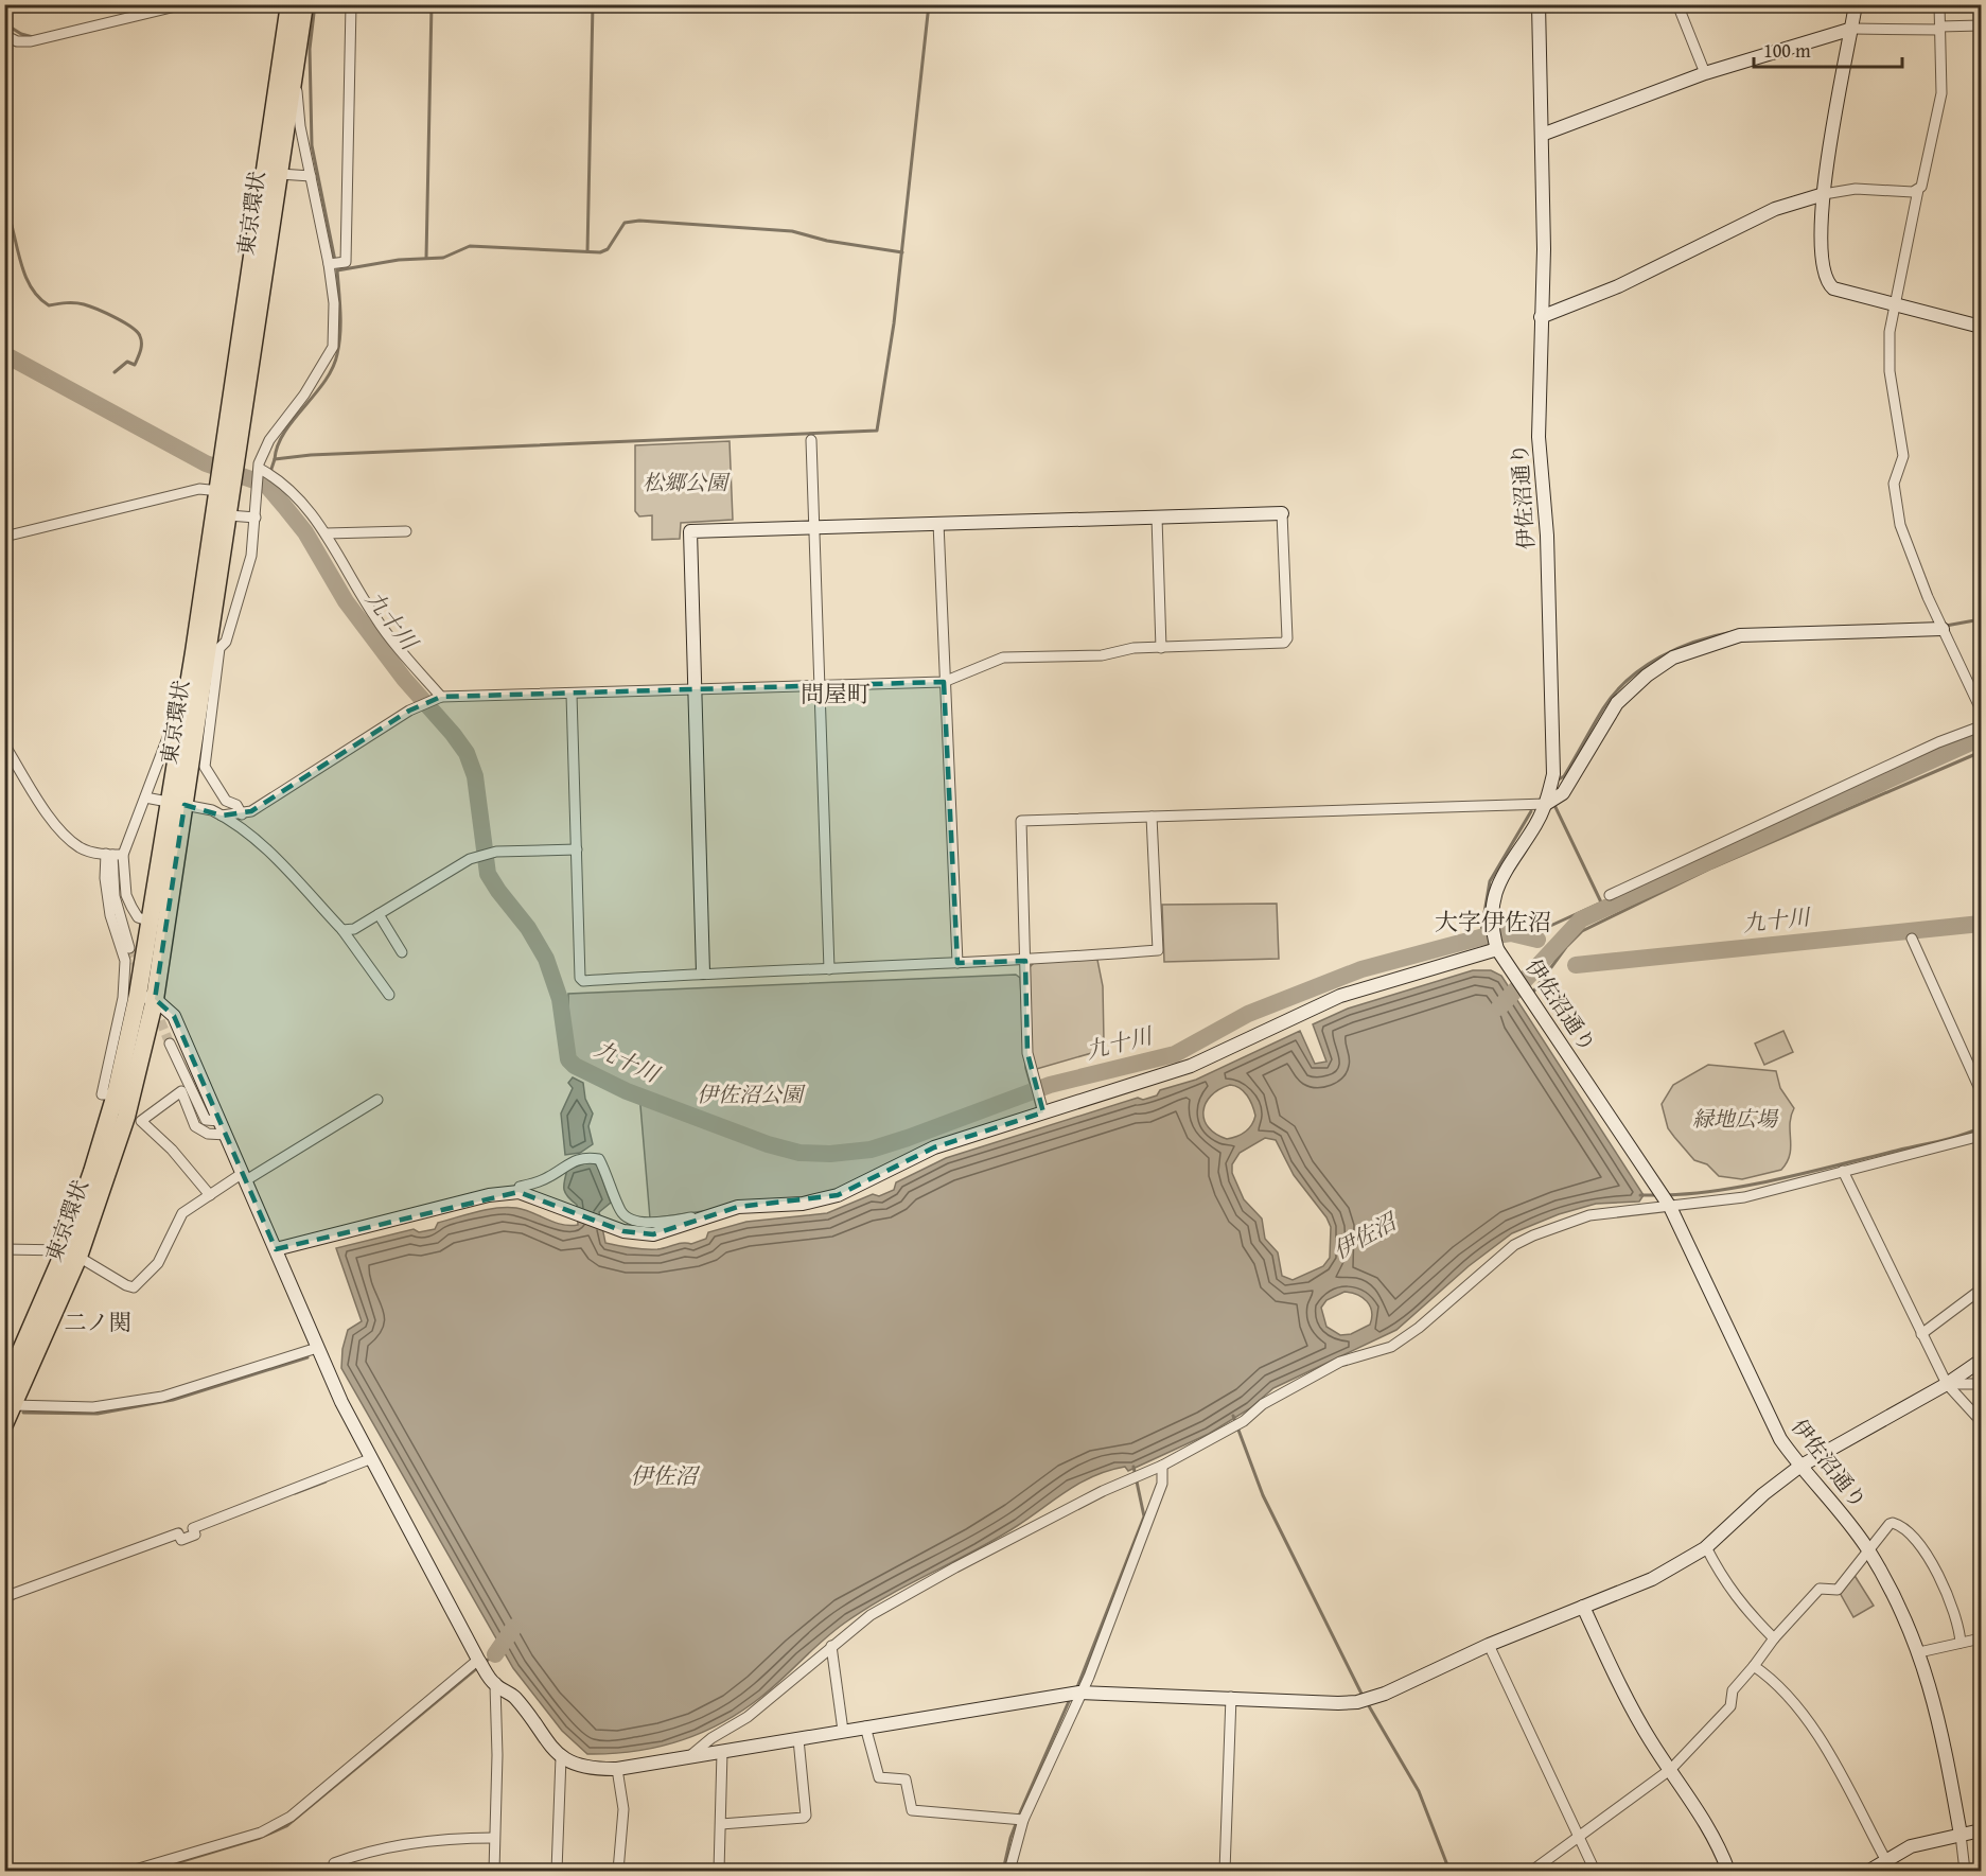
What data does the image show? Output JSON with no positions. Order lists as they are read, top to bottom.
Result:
{
  "streets": {
    "highway": ["東京環状"],
    "street": ["伊佐沼通り"]
  },
  "districts": ["問屋町", "大字伊佐沼", "二ノ関"],
  "water": ["九十川", "伊佐沼"],
  "parks": ["松郷公園", "伊佐沼公園", "緑地広場"],
  "scale_bar": "100 m"
}
